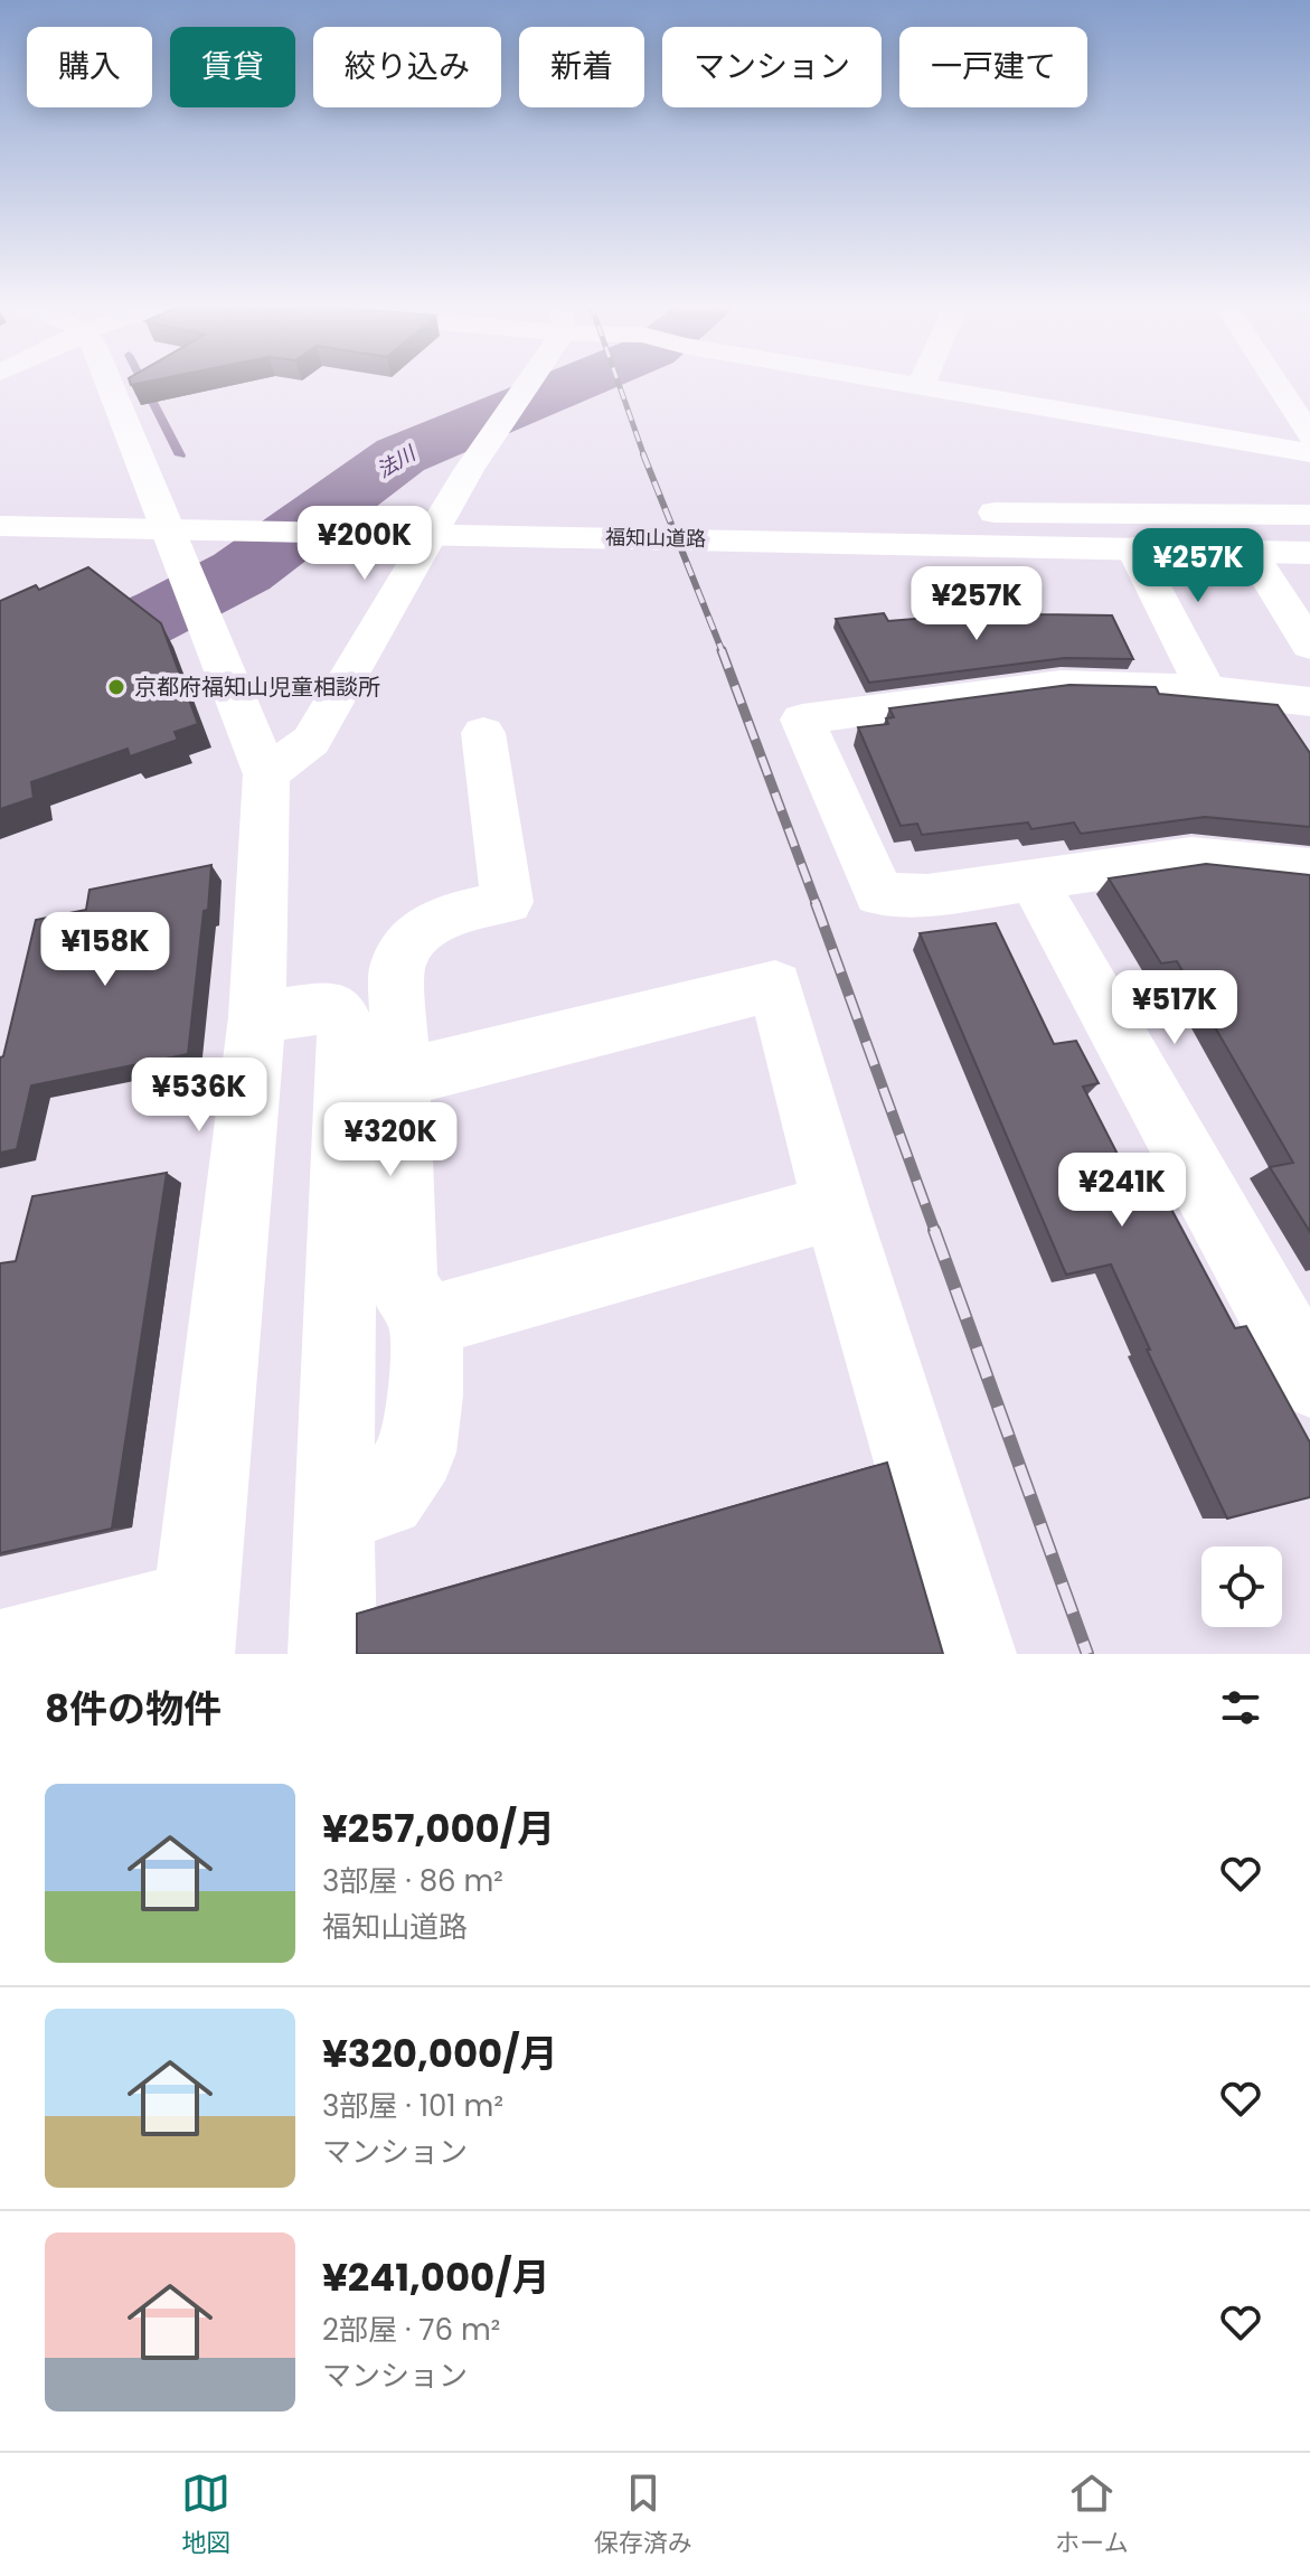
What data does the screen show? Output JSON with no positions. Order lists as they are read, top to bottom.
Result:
{
  "streets": {
    "main road": ["福知山道路"]
  },
  "water": ["法川"],
  "places": ["京都府福知山児童相談所"],
  "page": {
    "chip": [
      "購入",
      "賃貸",
      "絞り込み",
      "新着",
      "マンション",
      "一戸建て"
    ],
    "price": [
      "¥200K",
      "¥257K",
      "¥257K",
      "¥158K",
      "¥517K",
      "¥536K",
      "¥320K",
      "¥241K"
    ],
    "heading": "8件の物件",
    "list": [
      {
        "name": "¥257,000/月",
        "note": "3部屋 · 86 m² · 福知山道路"
      },
      {
        "name": "¥320,000/月",
        "note": "3部屋 · 101 m² · マンション"
      },
      {
        "name": "¥241,000/月",
        "note": "2部屋 · 76 m² · マンション"
      }
    ],
    "tabs": ["地図", "保存済み", "ホーム"]
  }
}
